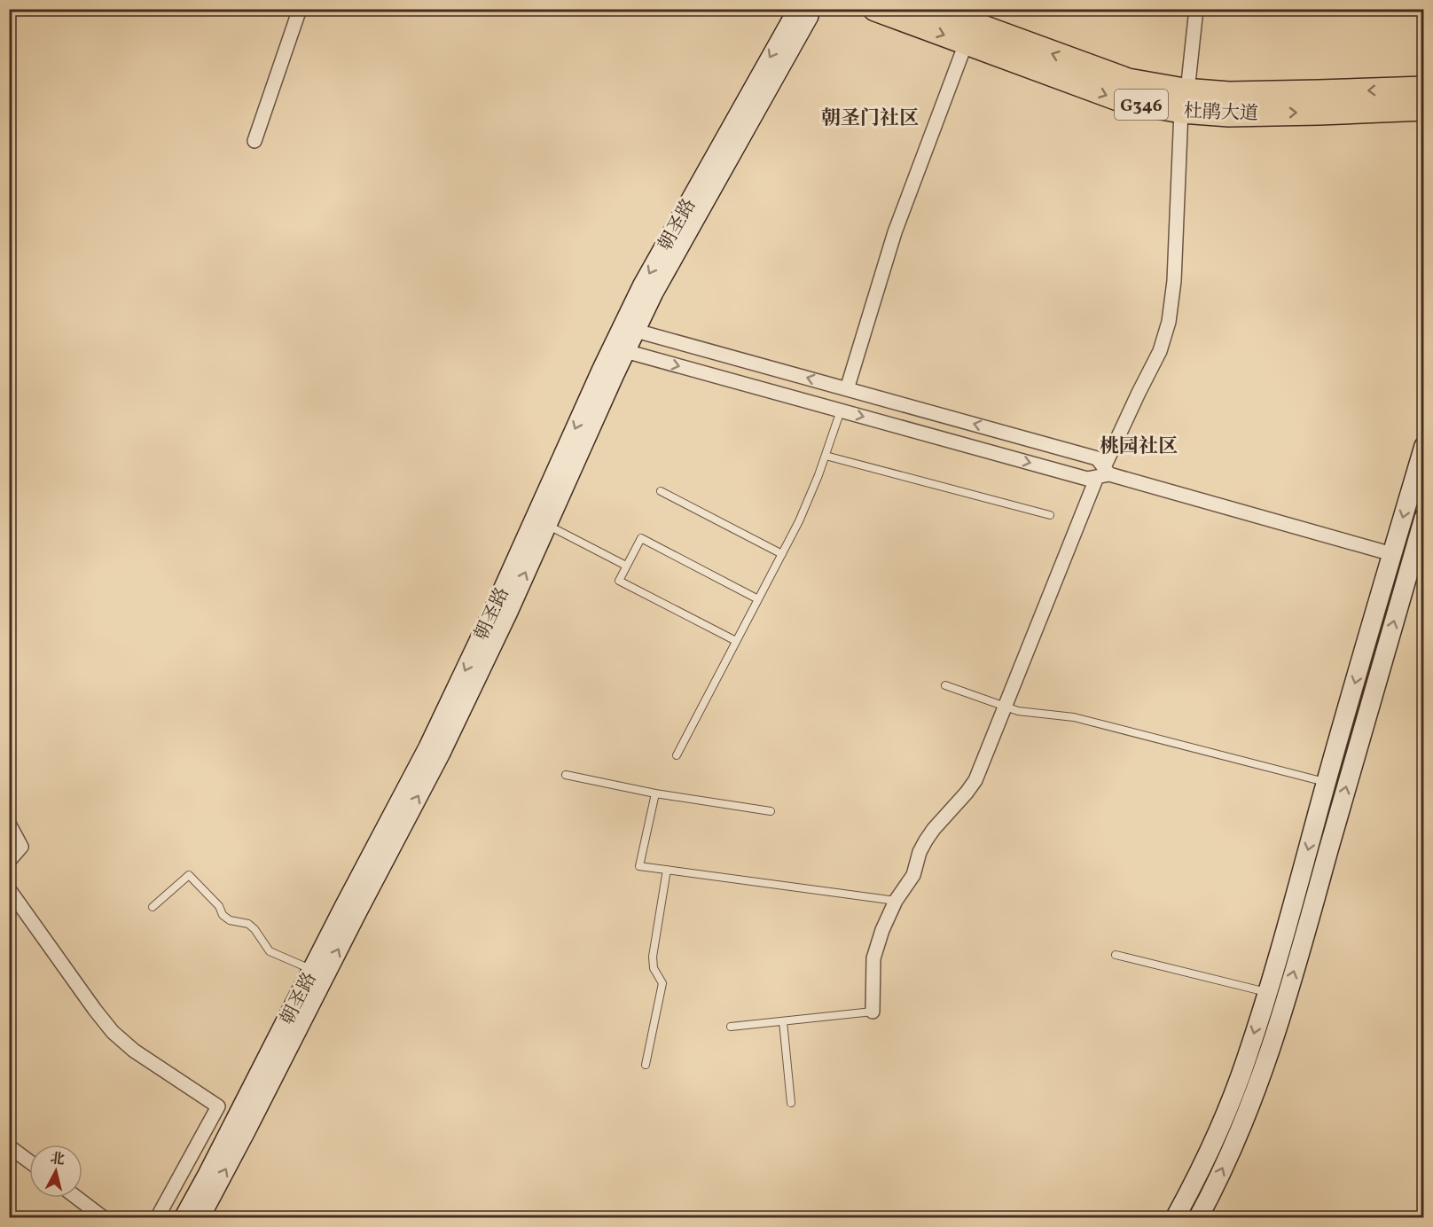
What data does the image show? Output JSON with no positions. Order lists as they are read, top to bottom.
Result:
{
  "streets": {
    "highway": ["G346", "杜鹃大道"],
    "main road": ["朝圣路"]
  },
  "districts": ["朝圣门社区", "桃园社区"],
  "north": "top"
}
